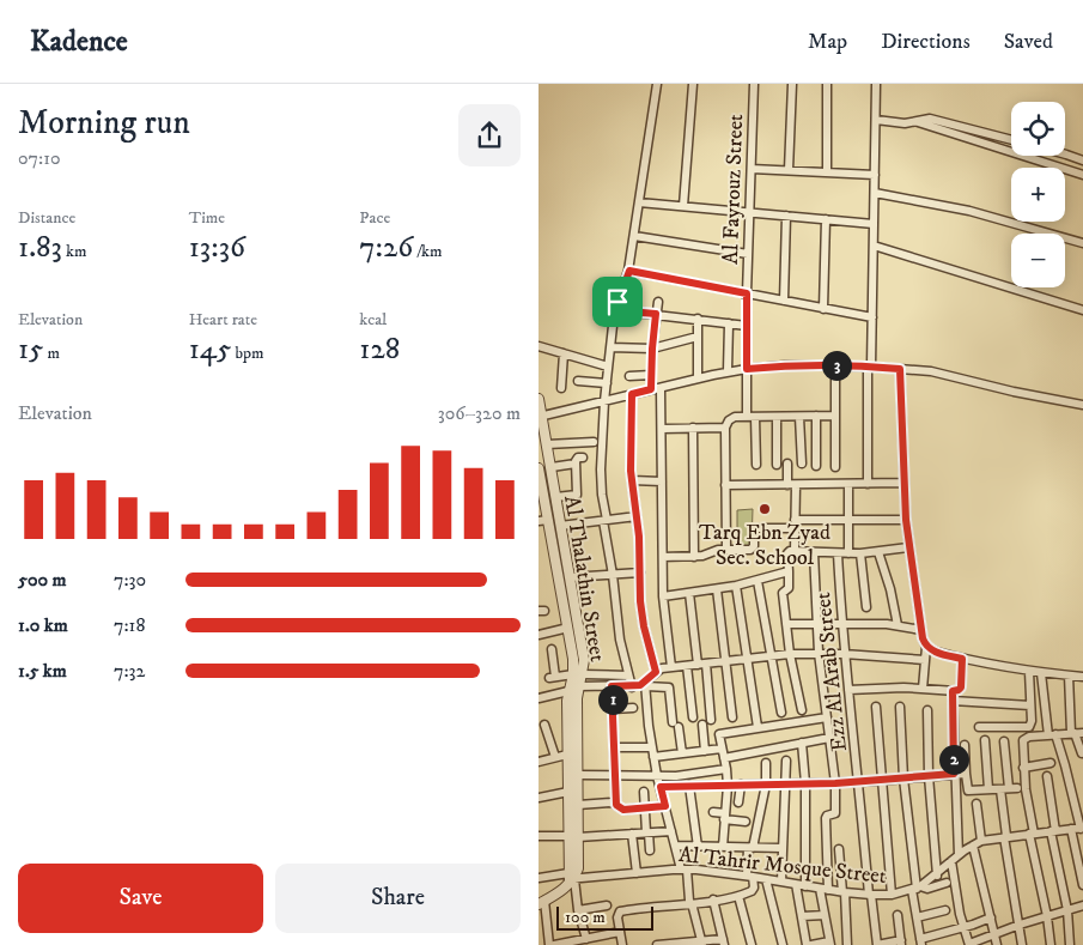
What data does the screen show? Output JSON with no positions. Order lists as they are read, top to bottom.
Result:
{
  "streets": {
    "street": [
      "Al Fayrouz Street",
      "Al Thalathin Street",
      "Ezz Al Arab Street",
      "Al Tahrir Mosque Street"
    ]
  },
  "crossings": [
    ["Al Thalathin Street", "Al Tahrir Mosque Street"],
    ["Ezz Al Arab Street", "Al Tahrir Mosque Street"]
  ],
  "places": ["Tarq Ebn Zyad Sec. School"],
  "scale_bar": "100 m",
  "page": {
    "header": "Kadence",
    "nav": ["Map", "Directions", "Saved"],
    "heading": ["Morning run", "07:10"],
    "map_buttons": ["+", "−"],
    "stats": [
      ["Distance", "1.83 km"],
      ["Time", "13:36"],
      ["Pace", "7:26 /km"],
      ["Elevation", "15 m"],
      ["Heart rate", "145 bpm"],
      ["kcal", "128"]
    ],
    "pins": ["3", "1", "2"],
    "chart": ["Elevation", "306–320 m"],
    "list": [
      {
        "name": "500 m",
        "note": "7:30"
      },
      {
        "name": "1.0 km",
        "note": "7:18"
      },
      {
        "name": "1.5 km",
        "note": "7:32"
      }
    ],
    "buttons": ["Save", "Share"],
    "scale": "100 m"
  }
}
